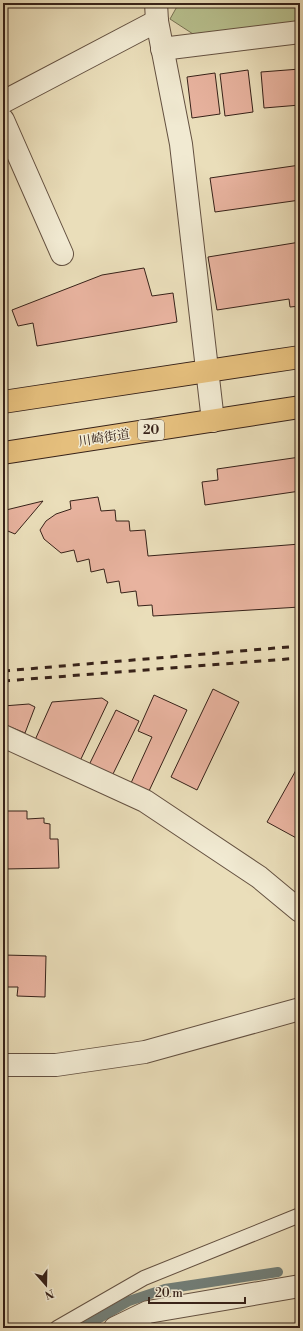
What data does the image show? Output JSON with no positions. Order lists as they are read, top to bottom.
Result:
{
  "streets": {
    "main road": ["20", "川崎街道"]
  },
  "scale_bar": "20 m",
  "north": "bottom"
}
